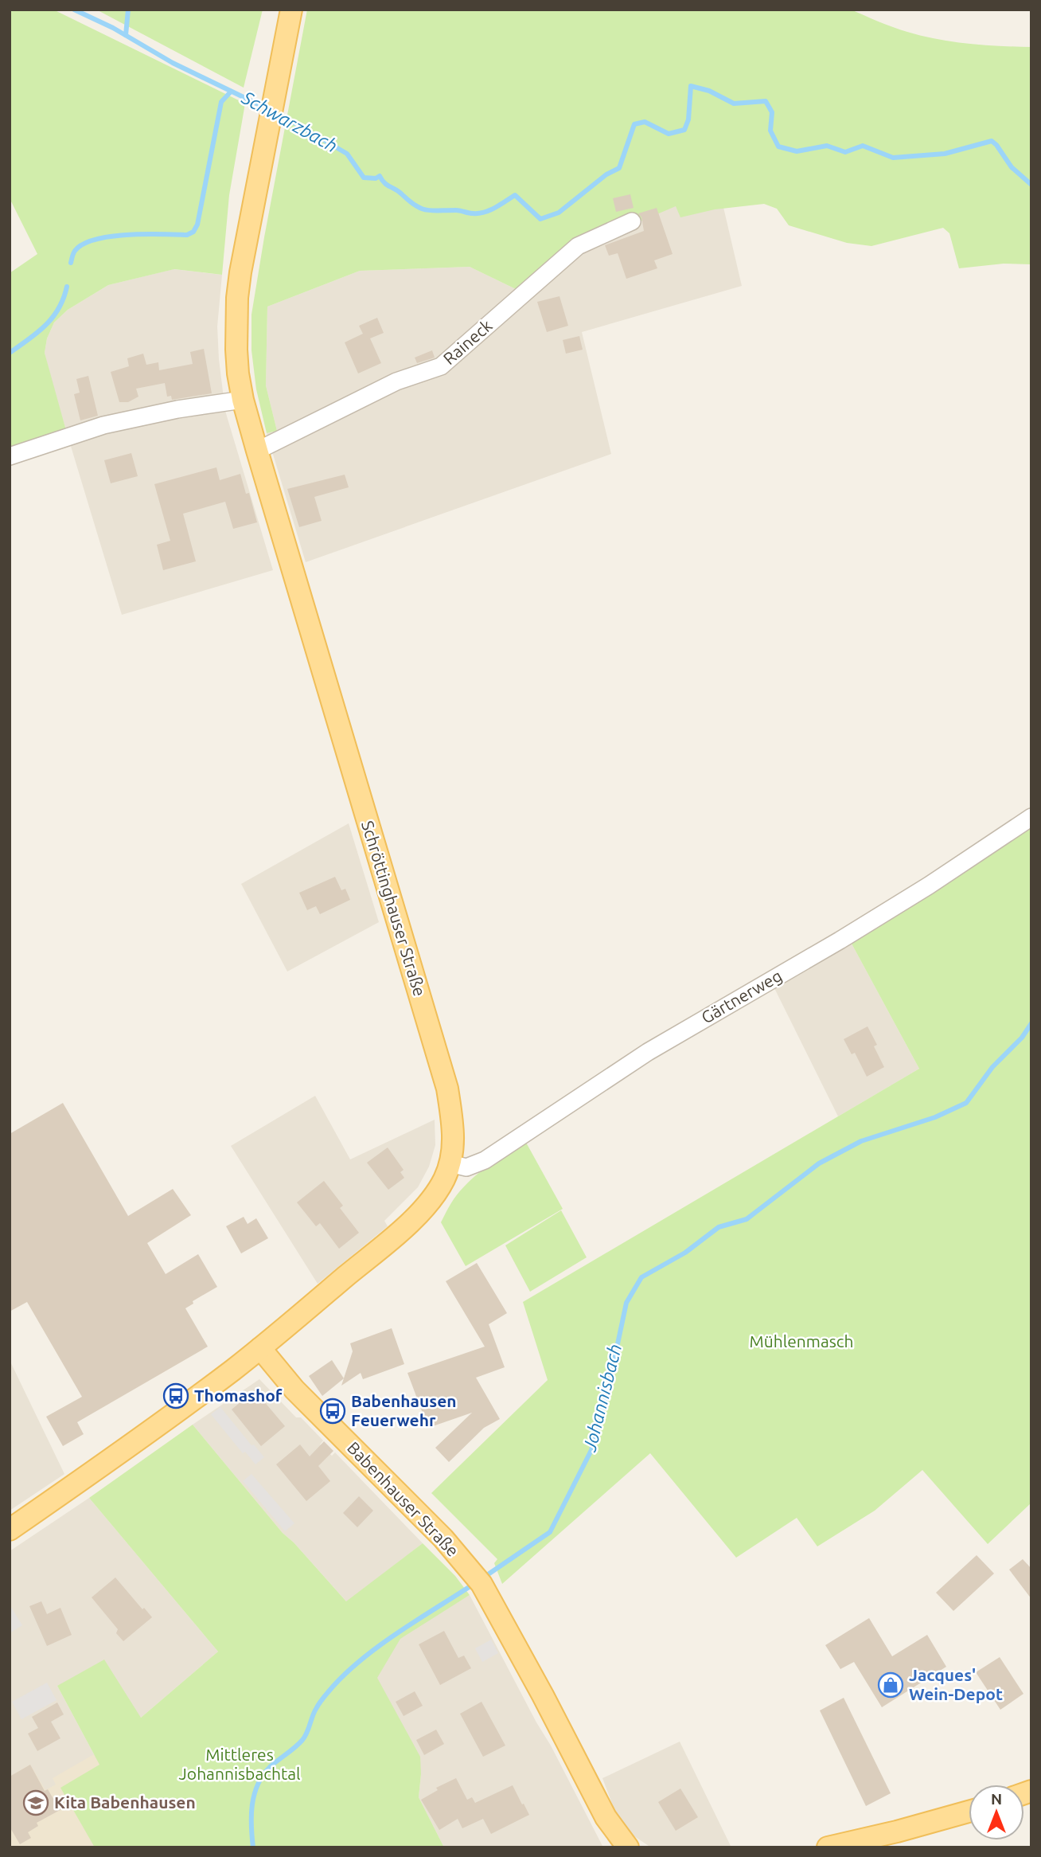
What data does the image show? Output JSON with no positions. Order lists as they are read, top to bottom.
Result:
{
  "streets": {
    "main road": ["Schröttinghauser Straße", "Babenhauser Straße"],
    "street": ["Raineck", "Gärtnerweg"]
  },
  "crossings": [
    ["Raineck", "Schröttinghauser Straße"],
    ["Schröttinghauser Straße", "Gärtnerweg"],
    ["Schröttinghauser Straße", "Babenhauser Straße"]
  ],
  "water": ["Schwarzbach", "Johannisbach"],
  "parks": ["Mühlenmasch", "Mittleres Johannisbachtal"],
  "places": {
    "bus stop": ["Thomashof", "Babenhausen Feuerwehr"],
    "shop": ["Jacques' Wein-Depot"],
    "school or university": ["Kita Babenhausen"]
  },
  "north": "top"
}
